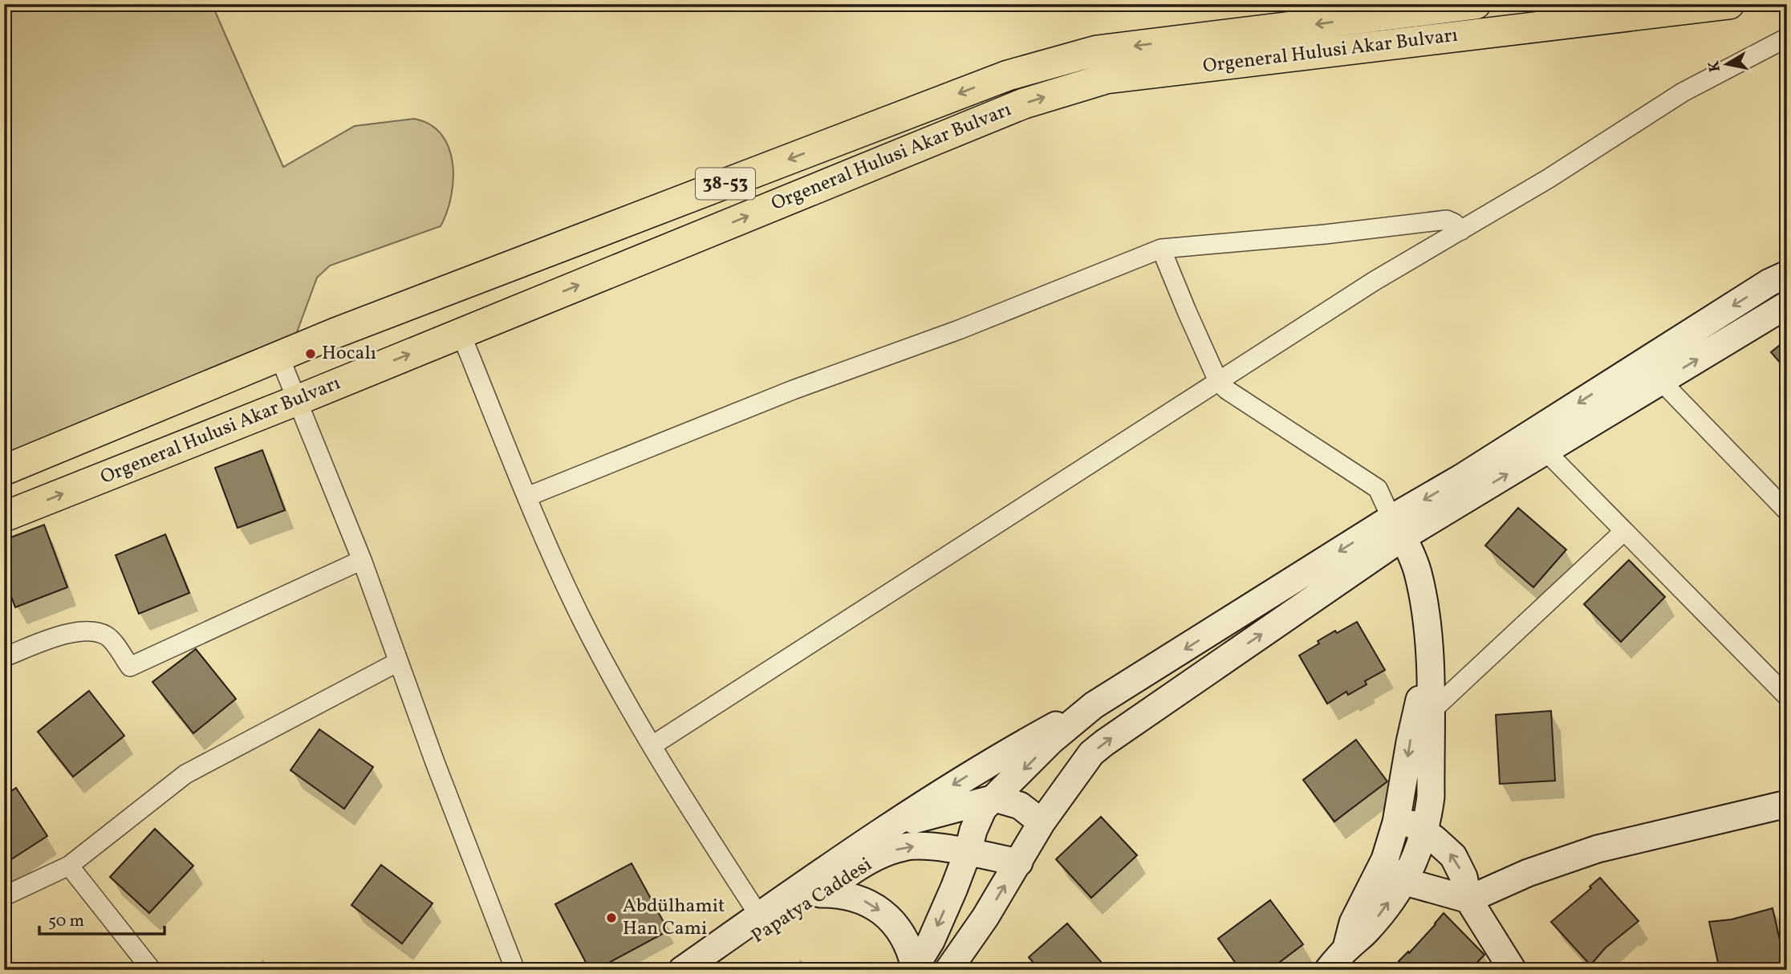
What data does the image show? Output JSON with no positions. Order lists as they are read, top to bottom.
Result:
{
  "streets": {
    "main road": ["Orgeneral Hulusi Akar Bulvarı", "38-53"],
    "street": ["Papatya Caddesi"]
  },
  "places": ["Hocalı", "Abdülhamit Han Cami"],
  "scale_bar": "50 m",
  "north": "left"
}
